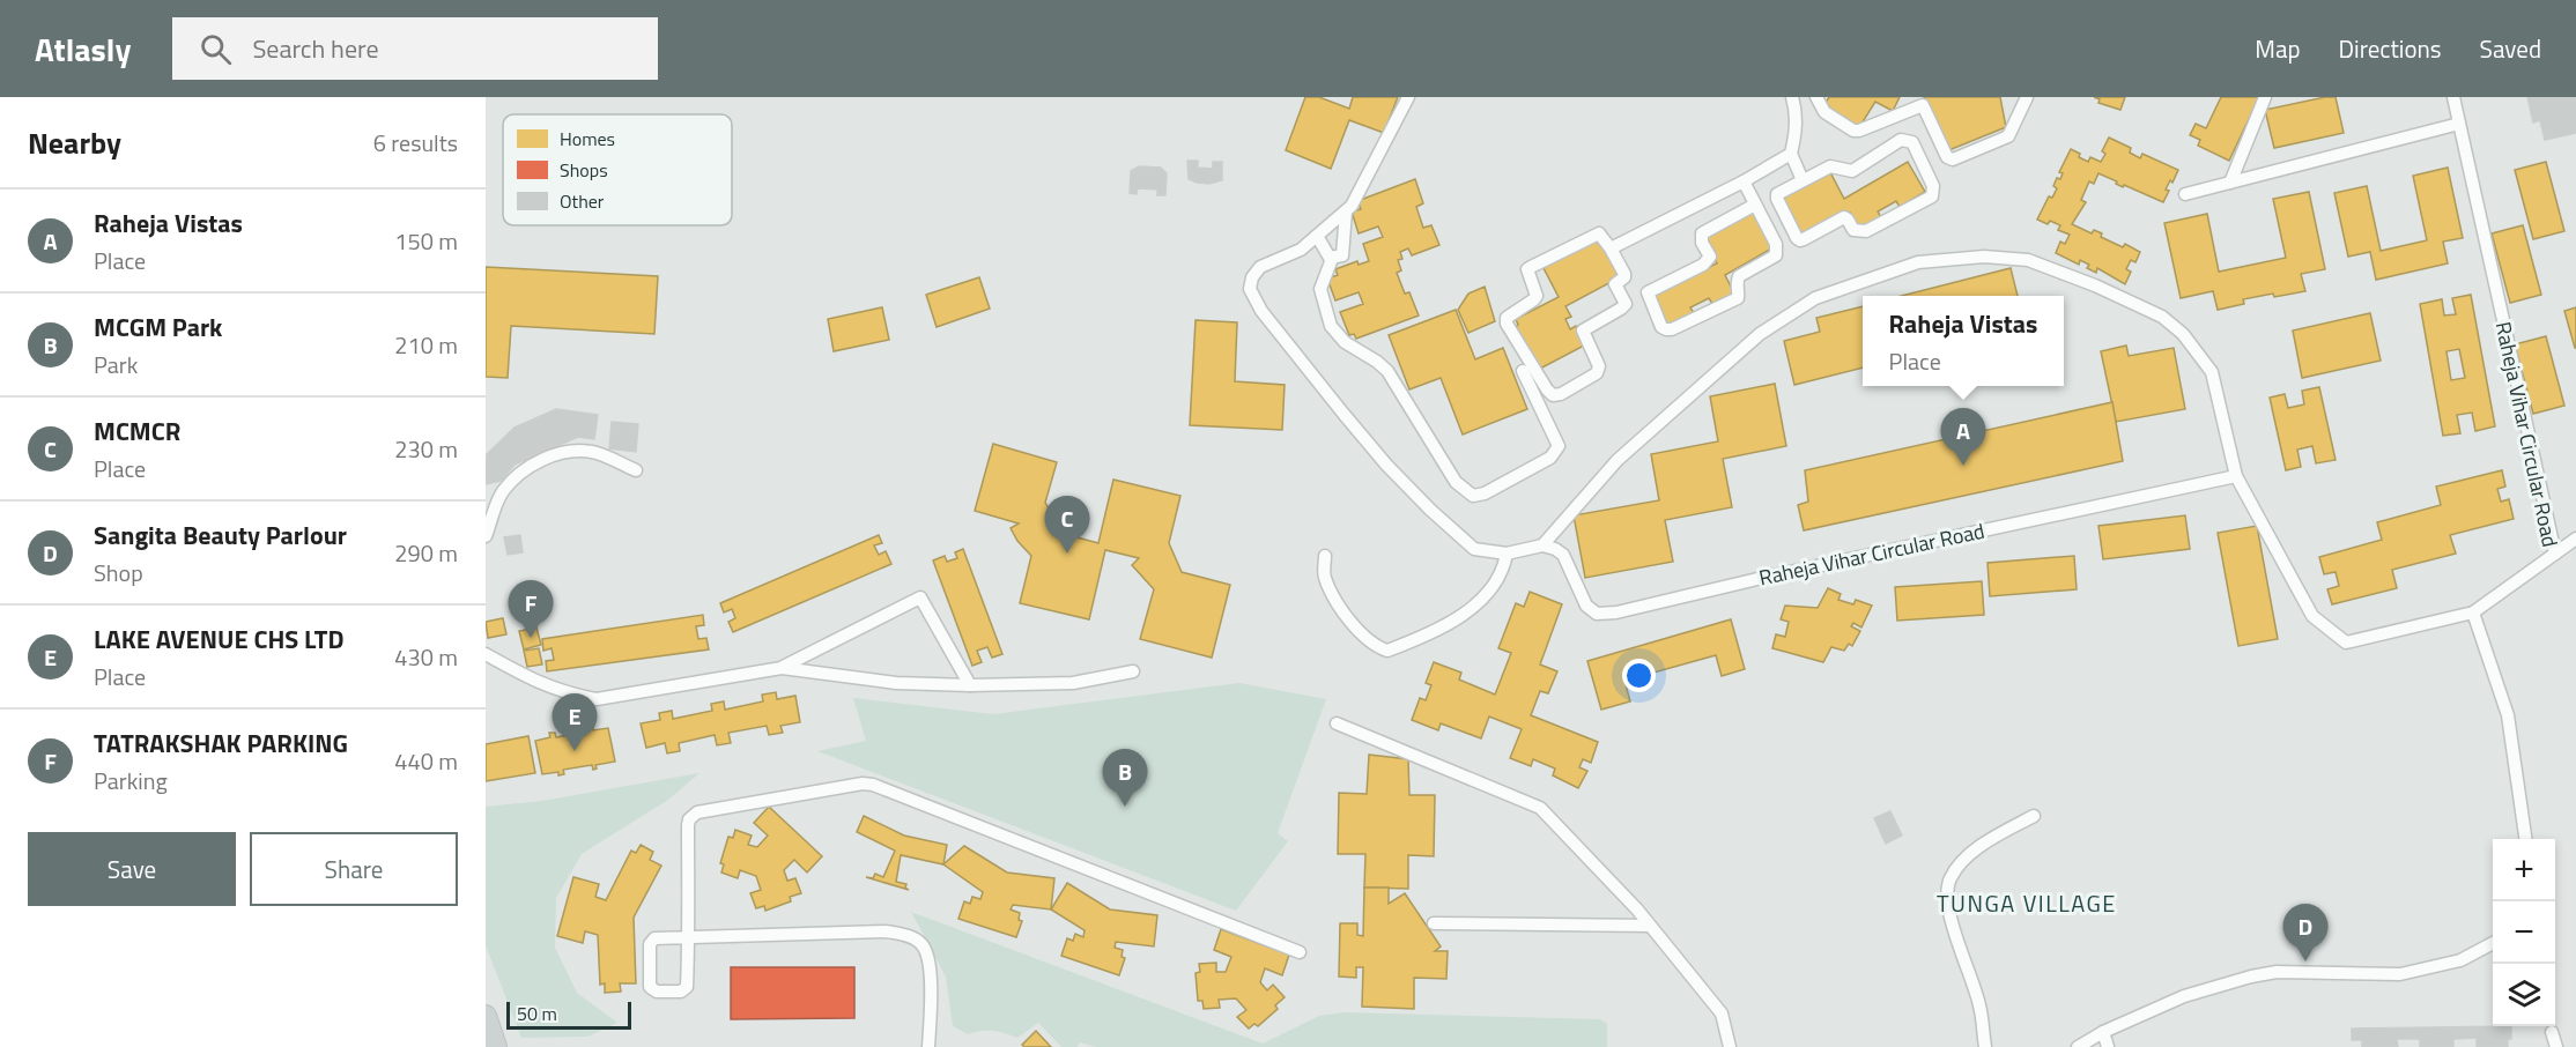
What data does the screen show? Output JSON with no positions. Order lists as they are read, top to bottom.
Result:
{
  "streets": {
    "street": ["Raheja Vihar Circular Road"]
  },
  "districts": ["TUNGA VILLAGE"],
  "legend": ["Homes", "Shops", "Other"],
  "scale_bar": "50 m",
  "page": {
    "header": "Atlasly",
    "search": "Search here",
    "nav": ["Map", "Directions", "Saved"],
    "heading": ["Nearby", "6 results"],
    "list": [
      {
        "mark": "A",
        "name": "Raheja Vistas",
        "note": "Place",
        "value": "150 m"
      },
      {
        "mark": "B",
        "name": "MCGM Park",
        "note": "Park",
        "value": "210 m"
      },
      {
        "mark": "C",
        "name": "MCMCR",
        "note": "Place",
        "value": "230 m"
      },
      {
        "mark": "D",
        "name": "Sangita Beauty Parlour",
        "note": "Shop",
        "value": "290 m"
      },
      {
        "mark": "E",
        "name": "LAKE AVENUE CHS LTD",
        "note": "Place",
        "value": "430 m"
      },
      {
        "mark": "F",
        "name": "TATRAKSHAK PARKING",
        "note": "Parking",
        "value": "440 m"
      }
    ],
    "popup": ["Raheja Vistas", "Place"],
    "pins": [
      "A",
      "C",
      "F",
      "E",
      "B",
      "D"
    ],
    "buttons": ["Save", "Share"],
    "map_buttons": ["+", "−"],
    "scale": "50 m"
  }
}
